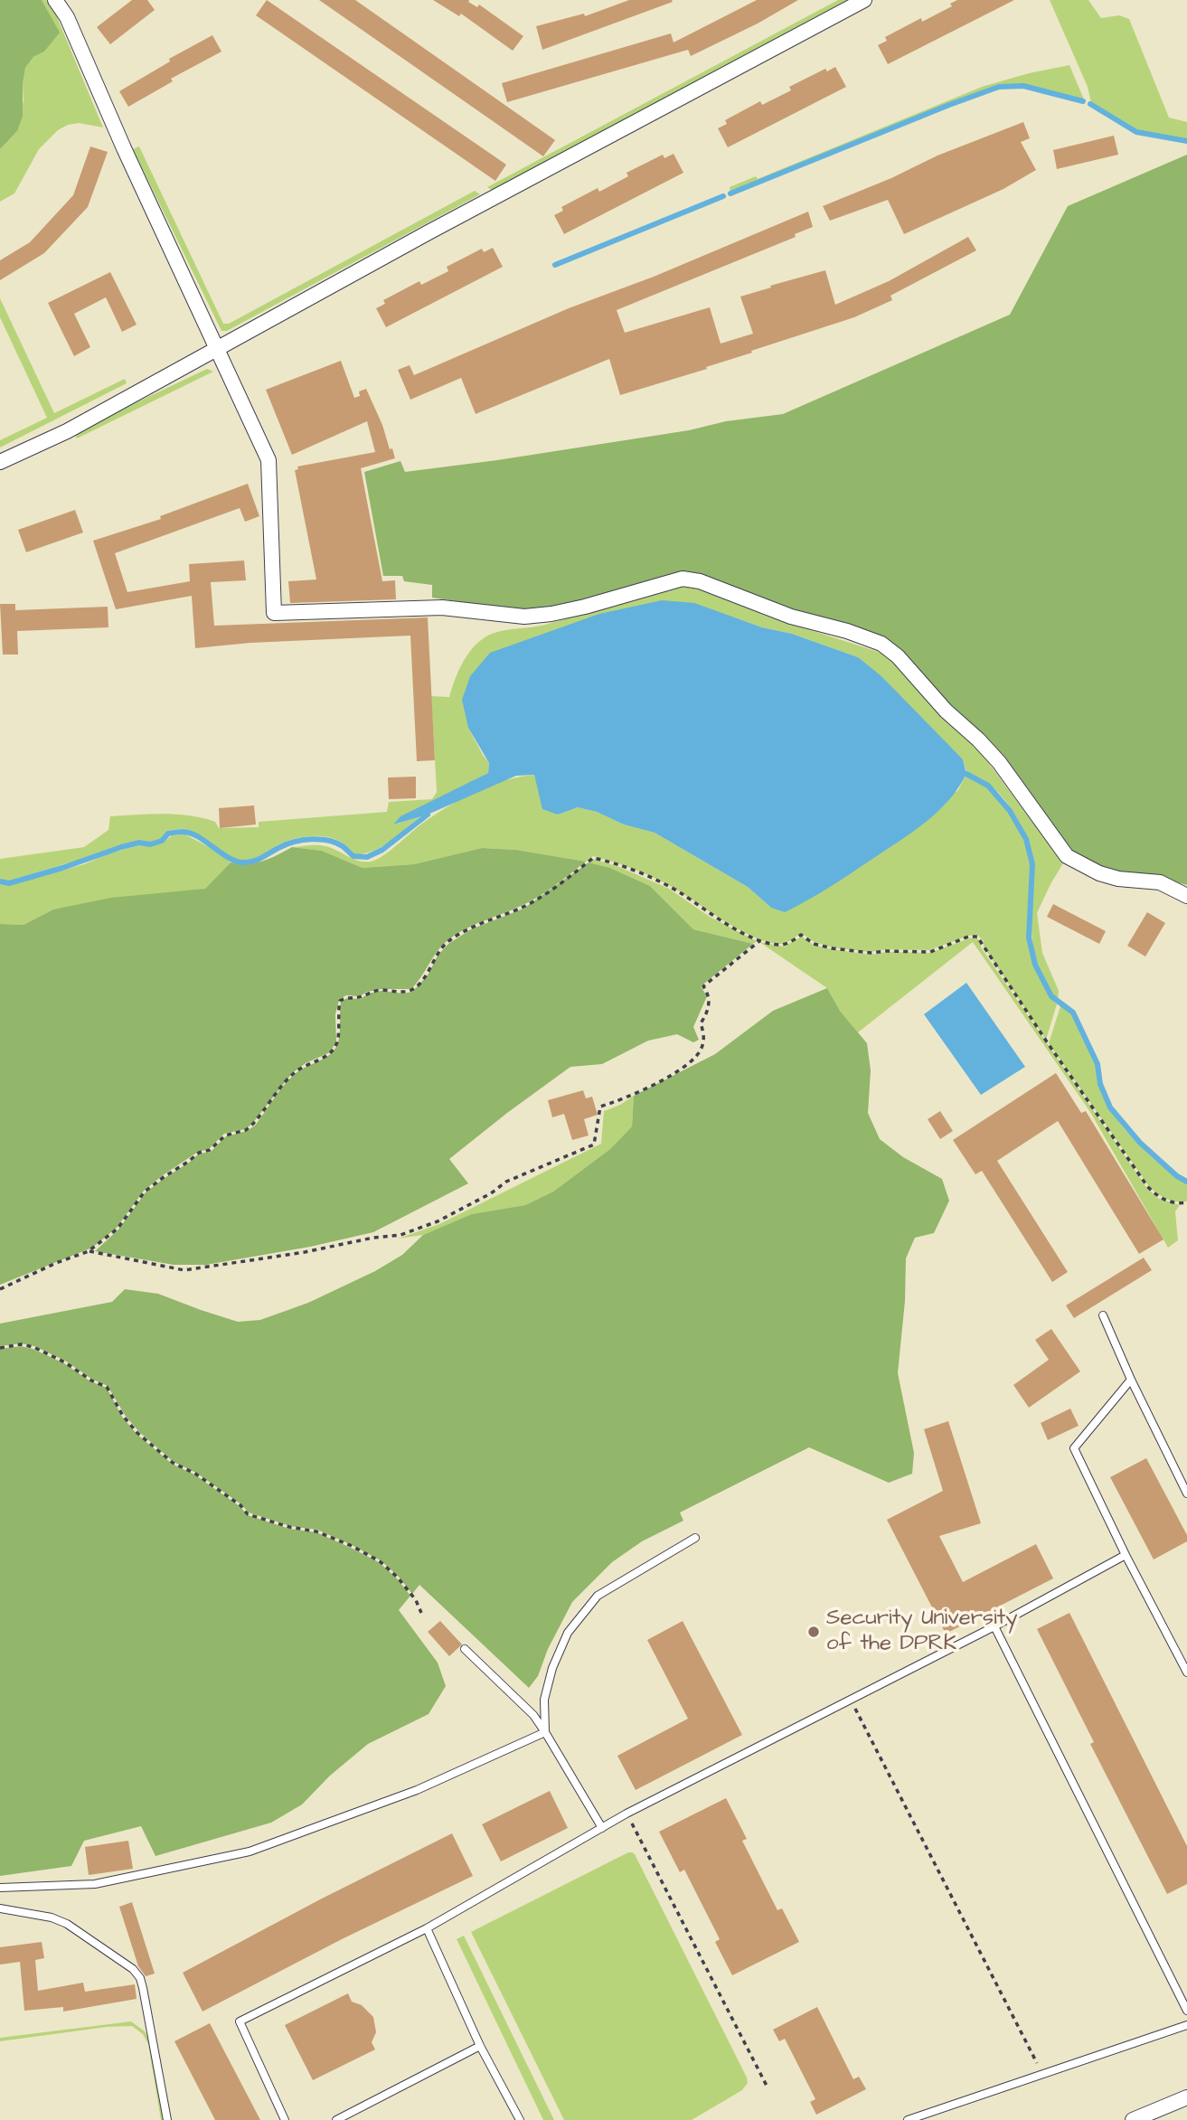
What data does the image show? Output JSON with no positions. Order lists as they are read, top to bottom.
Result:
{
  "places": ["Security University of the DPRK"]
}
